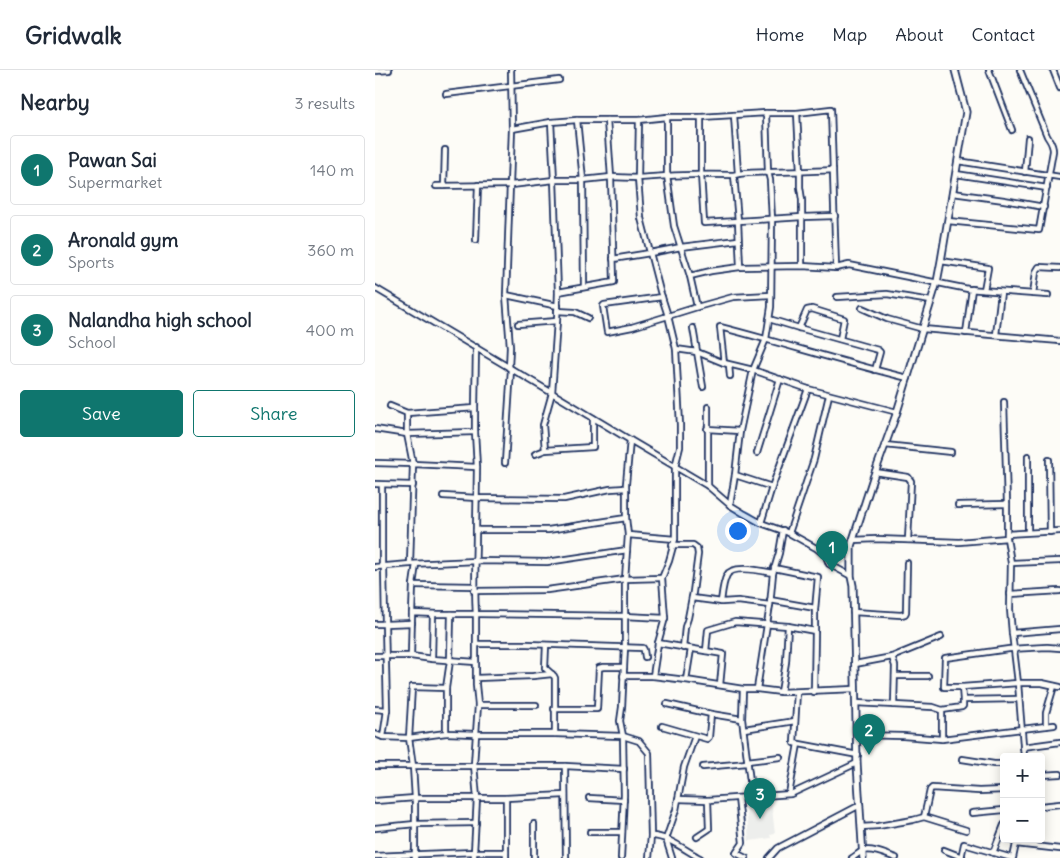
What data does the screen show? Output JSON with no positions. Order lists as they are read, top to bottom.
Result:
{
  "page": {
    "header": "Gridwalk",
    "nav": [
      "Home",
      "Map",
      "About",
      "Contact"
    ],
    "heading": ["Nearby", "3 results"],
    "list": [
      {
        "mark": "1",
        "name": "Pawan Sai",
        "note": "Supermarket",
        "value": "140 m"
      },
      {
        "mark": "2",
        "name": "Aronald gym",
        "note": "Sports",
        "value": "360 m"
      },
      {
        "mark": "3",
        "name": "Nalandha high school",
        "note": "School",
        "value": "400 m"
      }
    ],
    "buttons": ["Save", "Share"],
    "pins": ["1", "2", "3"],
    "map_buttons": ["+", "−"]
  }
}
